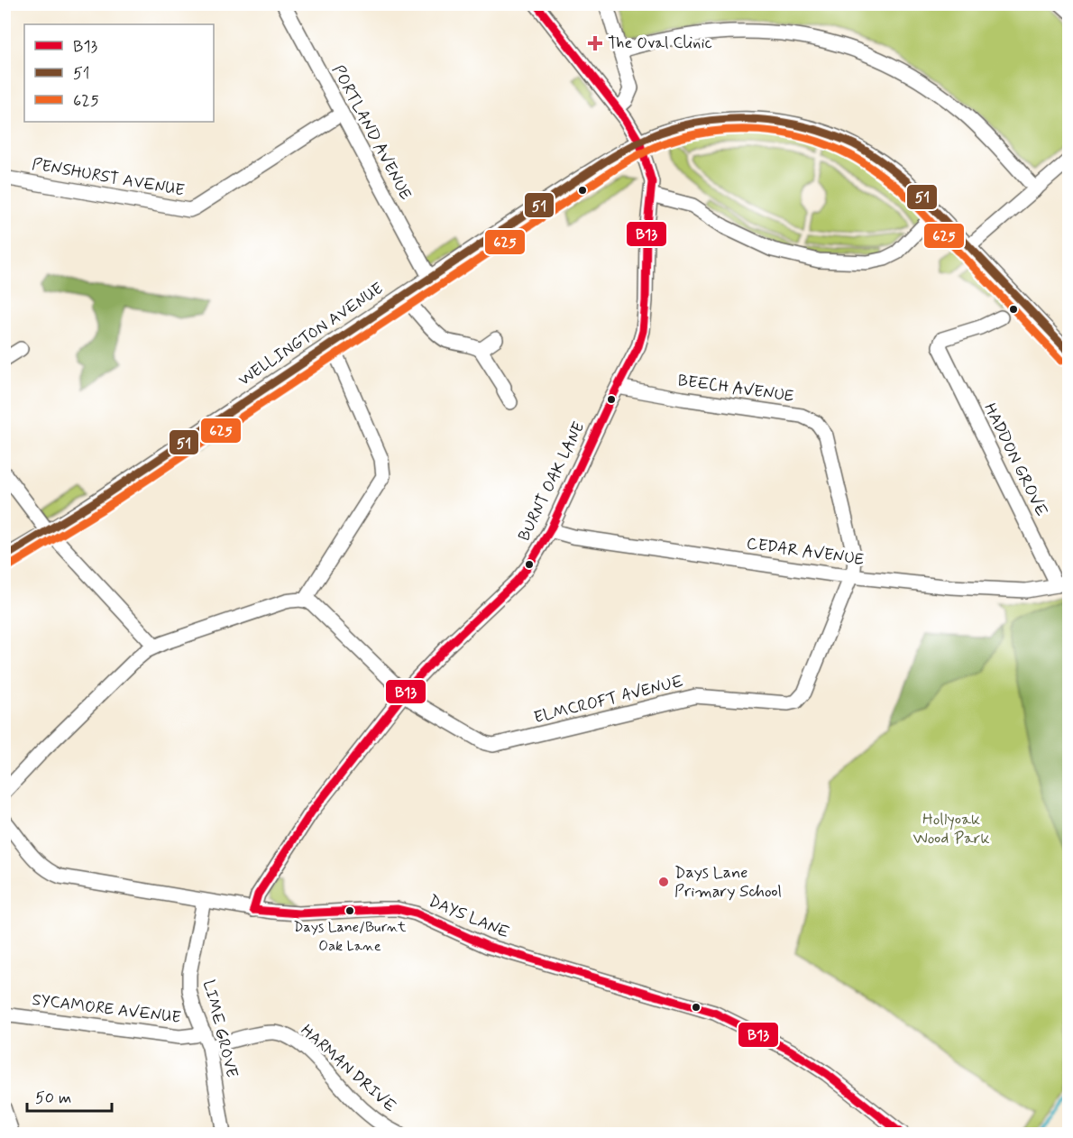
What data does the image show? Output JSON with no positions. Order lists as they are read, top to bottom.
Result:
{
  "streets": {
    "street": [
      "PORTLAND AVENUE",
      "PENSHURST AVENUE",
      "WELLINGTON AVENUE",
      "BEECH AVENUE",
      "HADDON GROVE",
      "BURNT OAK LANE",
      "CEDAR AVENUE",
      "ELMCROFT AVENUE",
      "DAYS LANE",
      "SYCAMORE AVENUE",
      "LIME GROVE",
      "HARMAN DRIVE"
    ]
  },
  "crossings": [
    ["PORTLAND AVENUE", "PENSHURST AVENUE"],
    ["PORTLAND AVENUE", "WELLINGTON AVENUE"],
    ["WELLINGTON AVENUE", "BURNT OAK LANE"],
    ["BEECH AVENUE", "BURNT OAK LANE"],
    ["BEECH AVENUE", "CEDAR AVENUE"],
    ["BEECH AVENUE", "ELMCROFT AVENUE"],
    ["HADDON GROVE", "CEDAR AVENUE"],
    ["BURNT OAK LANE", "CEDAR AVENUE"],
    ["BURNT OAK LANE", "ELMCROFT AVENUE"],
    ["BURNT OAK LANE", "DAYS LANE"],
    ["CEDAR AVENUE", "ELMCROFT AVENUE"],
    ["DAYS LANE", "LIME GROVE"],
    ["SYCAMORE AVENUE", "LIME GROVE"],
    ["LIME GROVE", "HARMAN DRIVE"]
  ],
  "parks": ["Hollyoak Wood Park"],
  "places": {
    "health": ["The Oval Clinic"],
    "other": ["Days Lane Primary School", "Days Lane/Burnt Oak Lane"]
  },
  "lines": ["transit line B13", "transit line 51", "transit line 625"],
  "legend": ["B13", "51", "625"],
  "scale_bar": "50 m"
}
